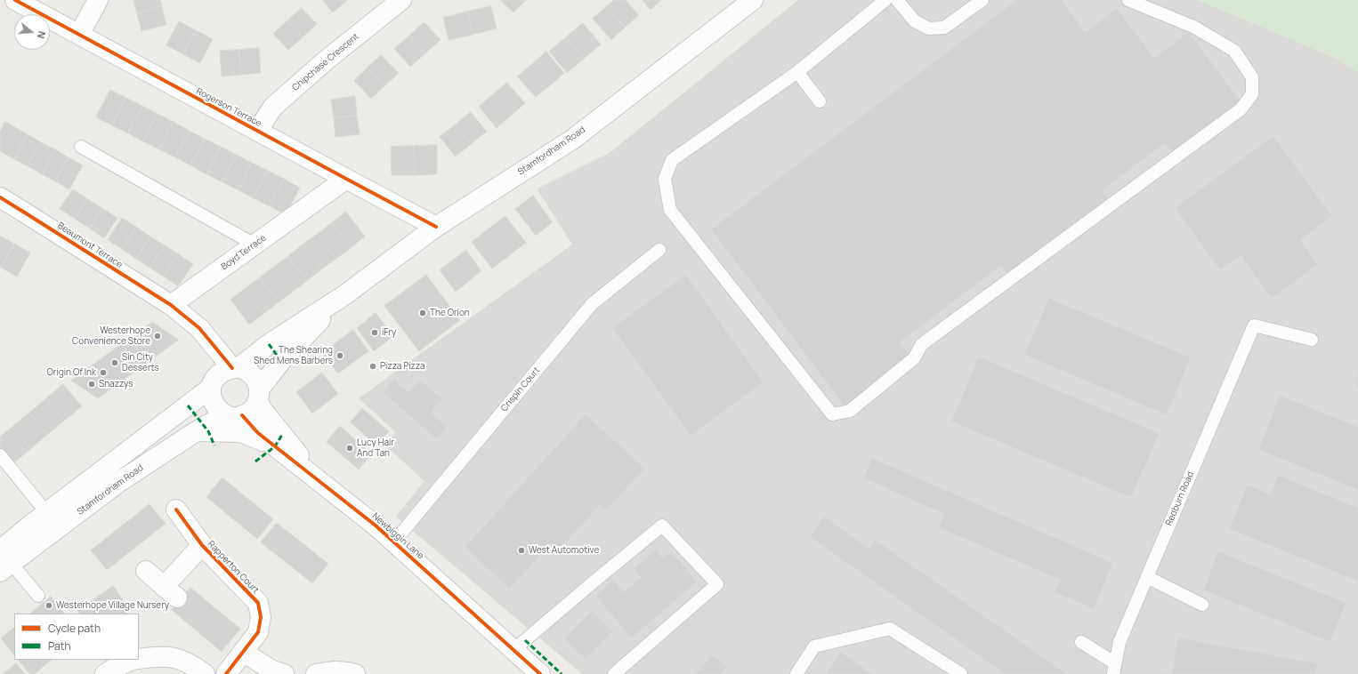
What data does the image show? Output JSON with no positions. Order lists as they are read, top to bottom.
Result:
{
  "streets": {
    "street": [
      "Chipchase Crescent",
      "Rogerson Terrace",
      "Stamfordham Road",
      "Beaumont Terrace",
      "Boyd Terrace",
      "Newbiggin Lane",
      "Rapperton Court"
    ],
    "lane": ["Crispin Court", "Redburn Road"]
  },
  "crossings": [
    ["Chipchase Crescent", "Rogerson Terrace"],
    ["Rogerson Terrace", "Stamfordham Road"],
    ["Rogerson Terrace", "Boyd Terrace"],
    ["Stamfordham Road", "Newbiggin Lane"],
    ["Beaumont Terrace", "Boyd Terrace"],
    ["Crispin Court", "Newbiggin Lane"]
  ],
  "places": [
    "The Orion",
    "iFry",
    "Westerhope Convenience Store",
    "The Shearing Shed Mens Barbers",
    "Sin City Desserts",
    "Pizza Pizza",
    "Origin Of Ink",
    "Snazzys",
    "Lucy Hair And Tan",
    "West Automotive",
    "Westerhope Village Nursery"
  ],
  "legend": ["Cycle path", "Path"],
  "north": "right"
}
